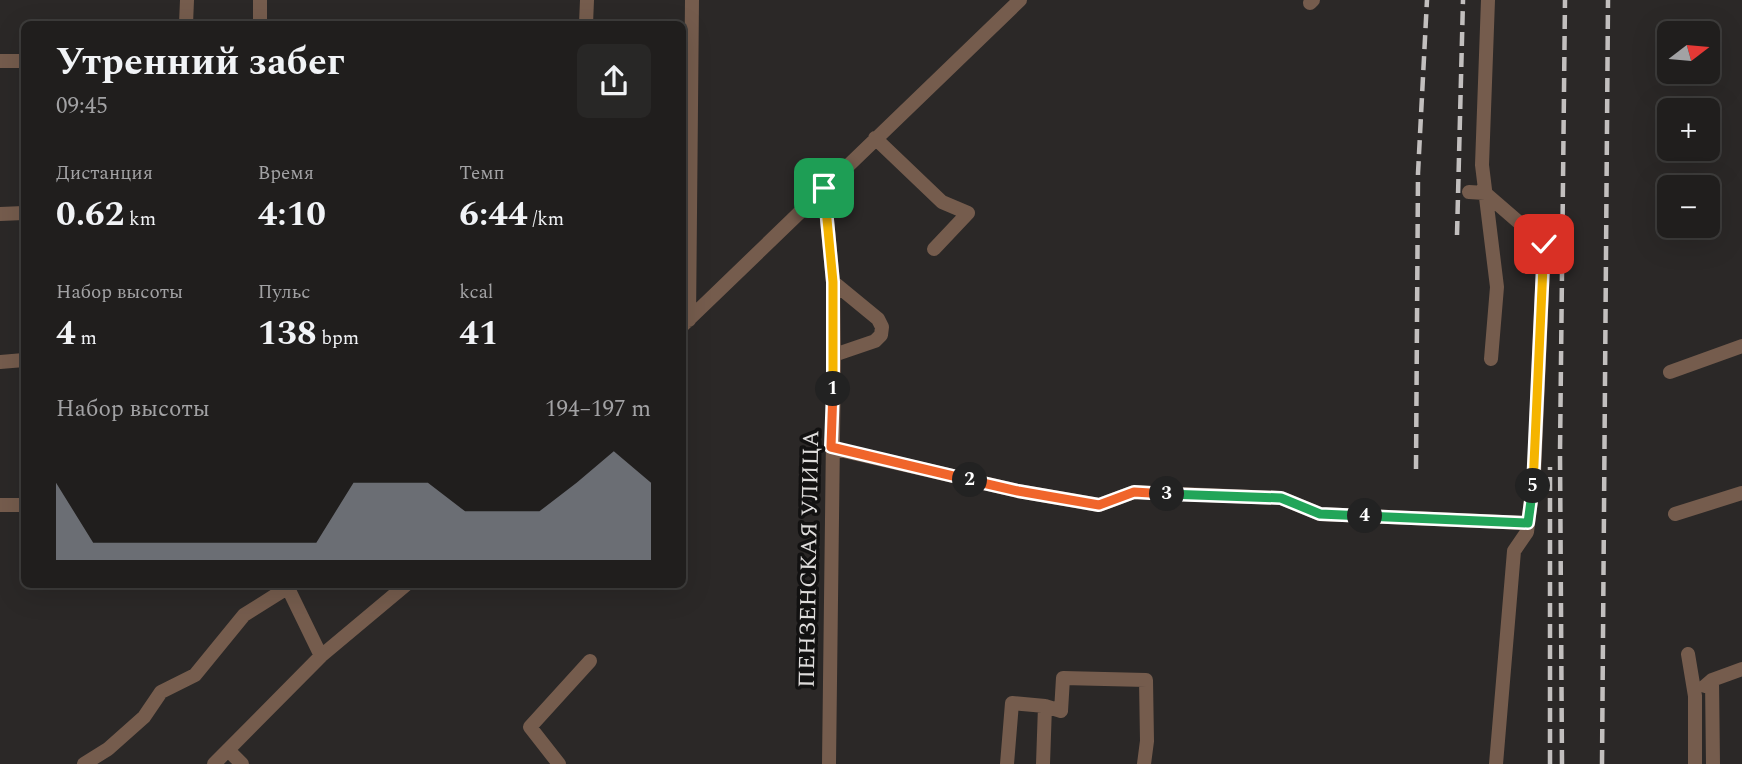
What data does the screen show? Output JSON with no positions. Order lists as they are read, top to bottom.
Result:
{
  "streets": {
    "street": ["ПЕНЗЕНСКАЯ УЛИЦА"]
  },
  "north": "right",
  "page": {
    "map_buttons": ["+", "−"],
    "heading": ["Утренний забег", "09:45"],
    "stats": [
      ["Дистанция", "0.62 km"],
      ["Время", "4:10"],
      ["Темп", "6:44 /km"],
      ["Набор высоты", "4 m"],
      ["Пульс", "138 bpm"],
      ["kcal", "41"]
    ],
    "pins": [
      "1",
      "2",
      "5",
      "3",
      "4"
    ],
    "chart": ["Набор высоты", "194–197 m"]
  }
}
